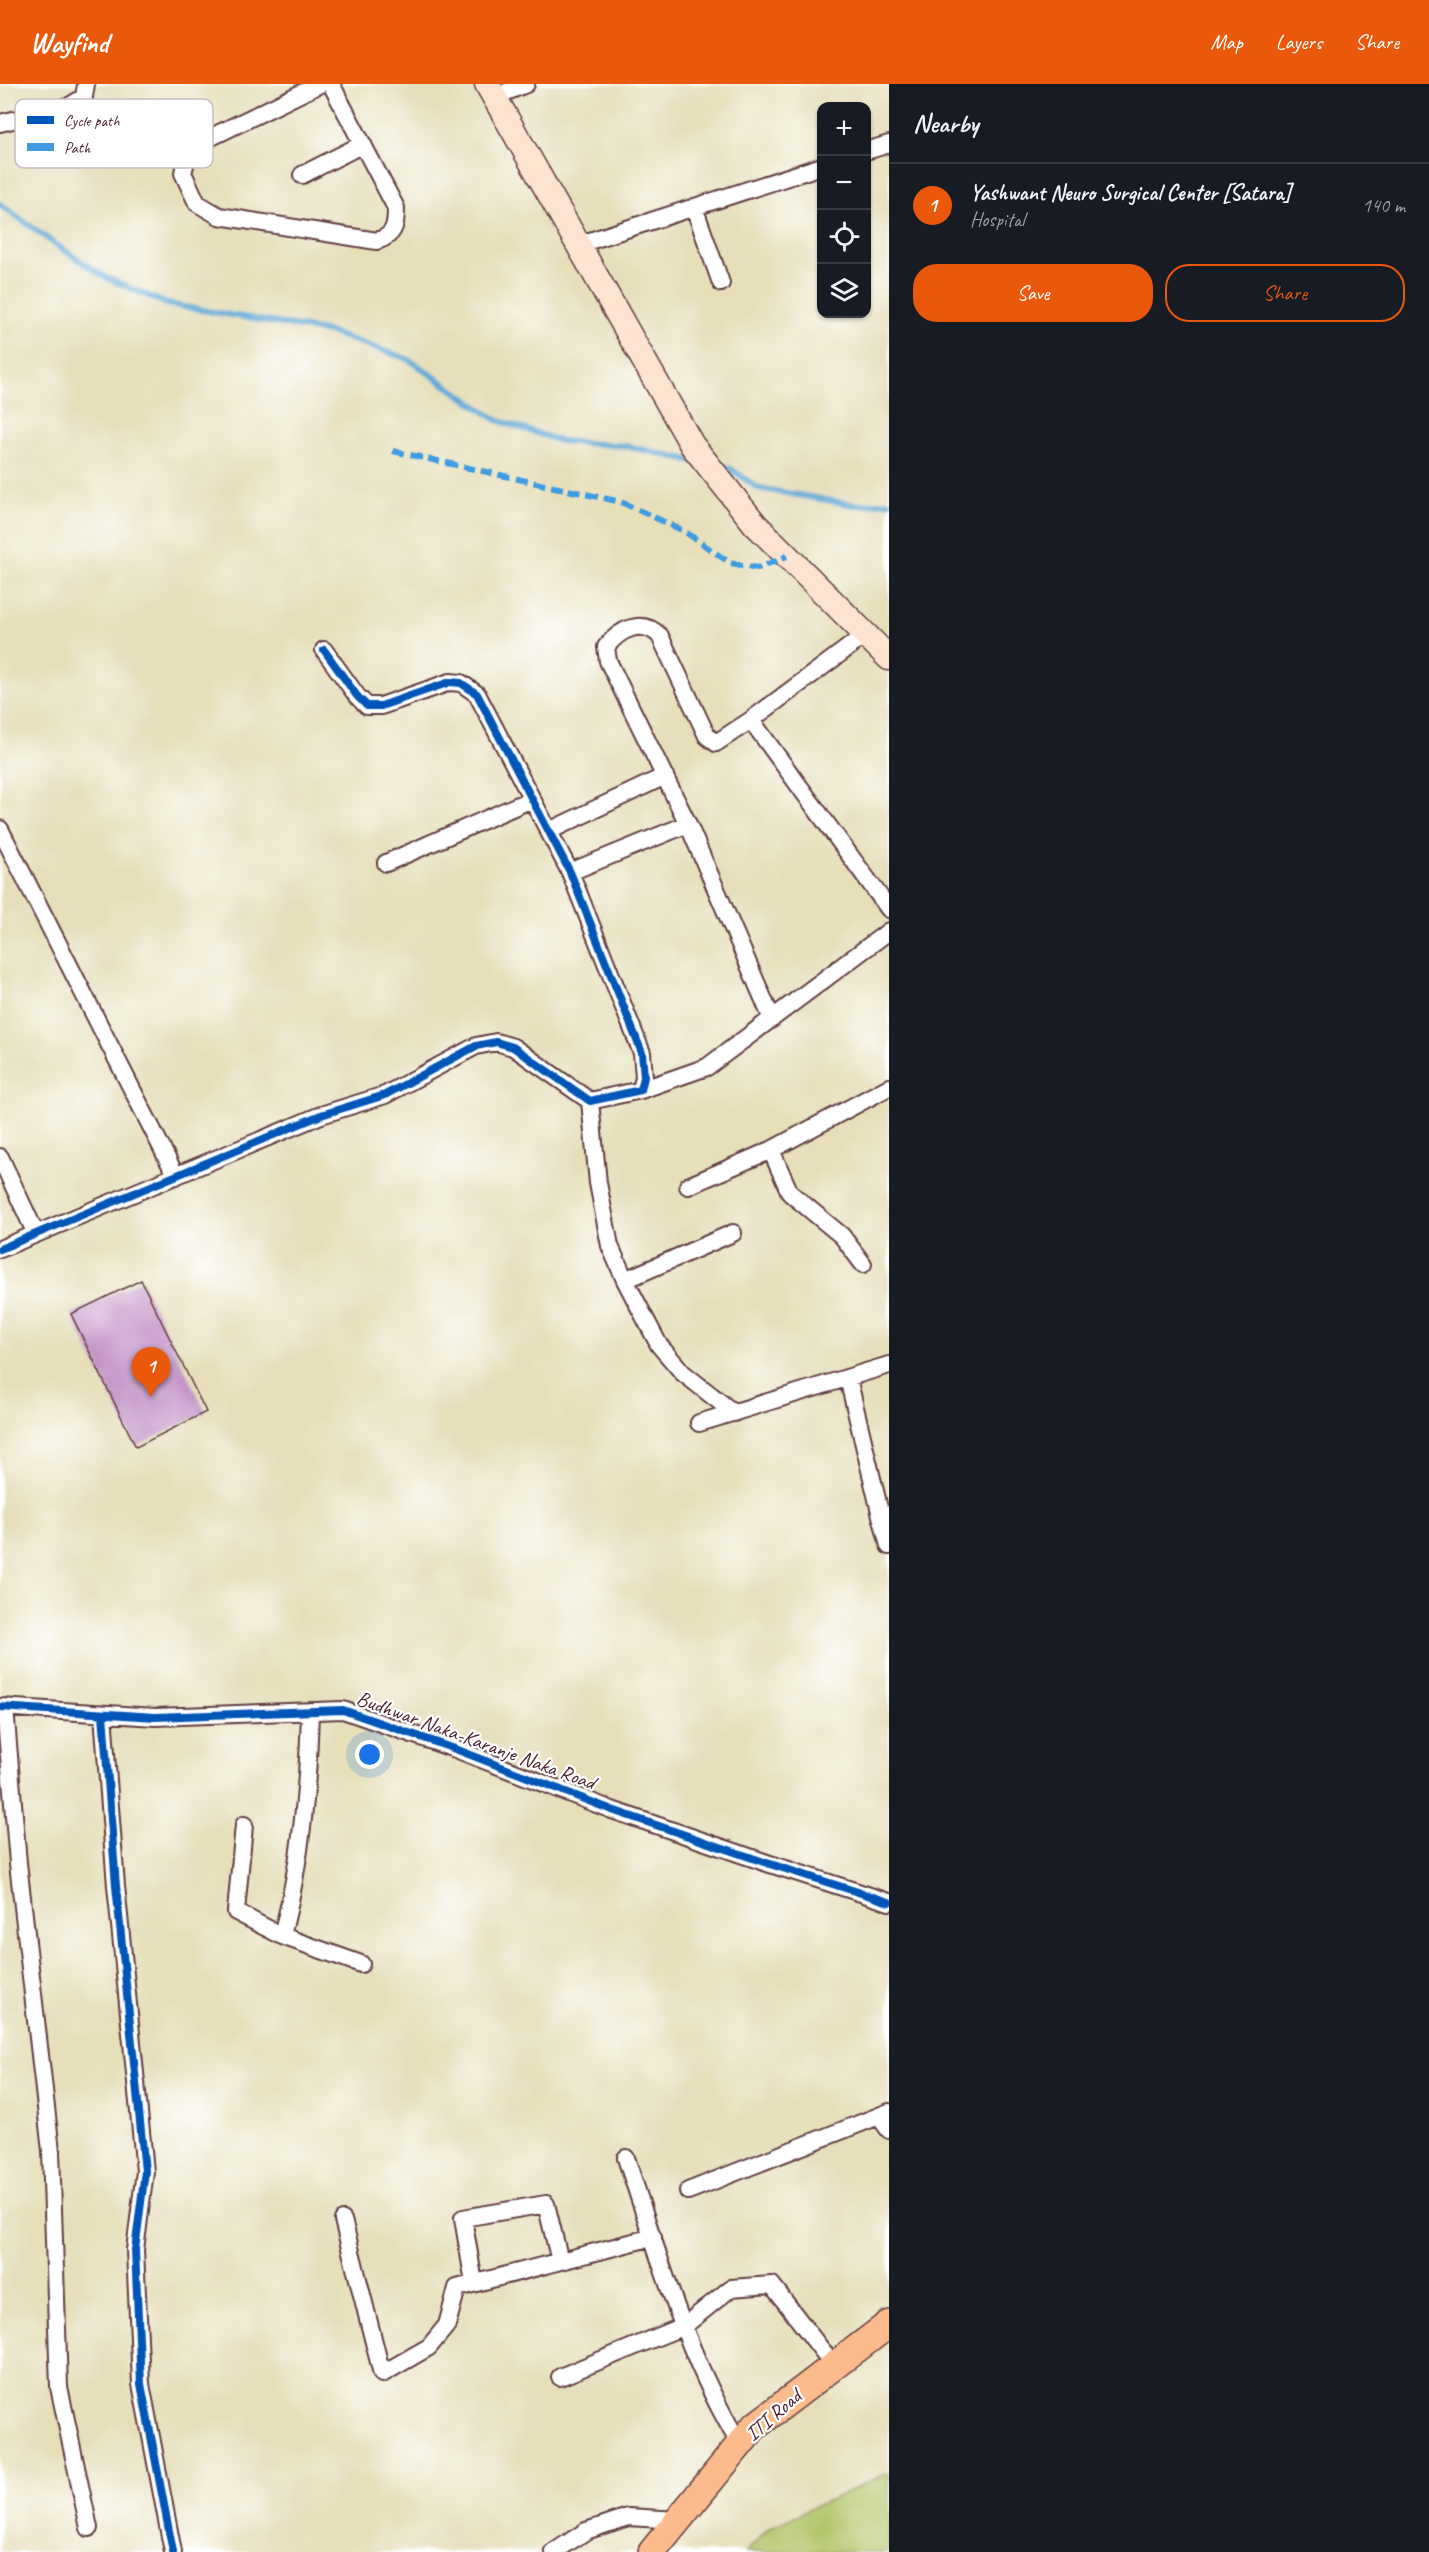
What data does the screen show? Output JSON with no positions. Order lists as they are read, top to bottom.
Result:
{
  "streets": {
    "main road": ["ITI Road"],
    "street": ["Budhwar Naka-Karanje Naka Road"]
  },
  "legend": ["Cycle path", "Path"],
  "page": {
    "header": "Wayfind",
    "nav": ["Map", "Layers", "Share"],
    "heading": "Nearby",
    "map_buttons": ["+", "−"],
    "list": [
      {
        "mark": "1",
        "name": "Yashwant Neuro Surgical Center [Satara]",
        "note": "Hospital",
        "value": "140 m"
      }
    ],
    "buttons": ["Save", "Share"],
    "pins": "1"
  }
}
